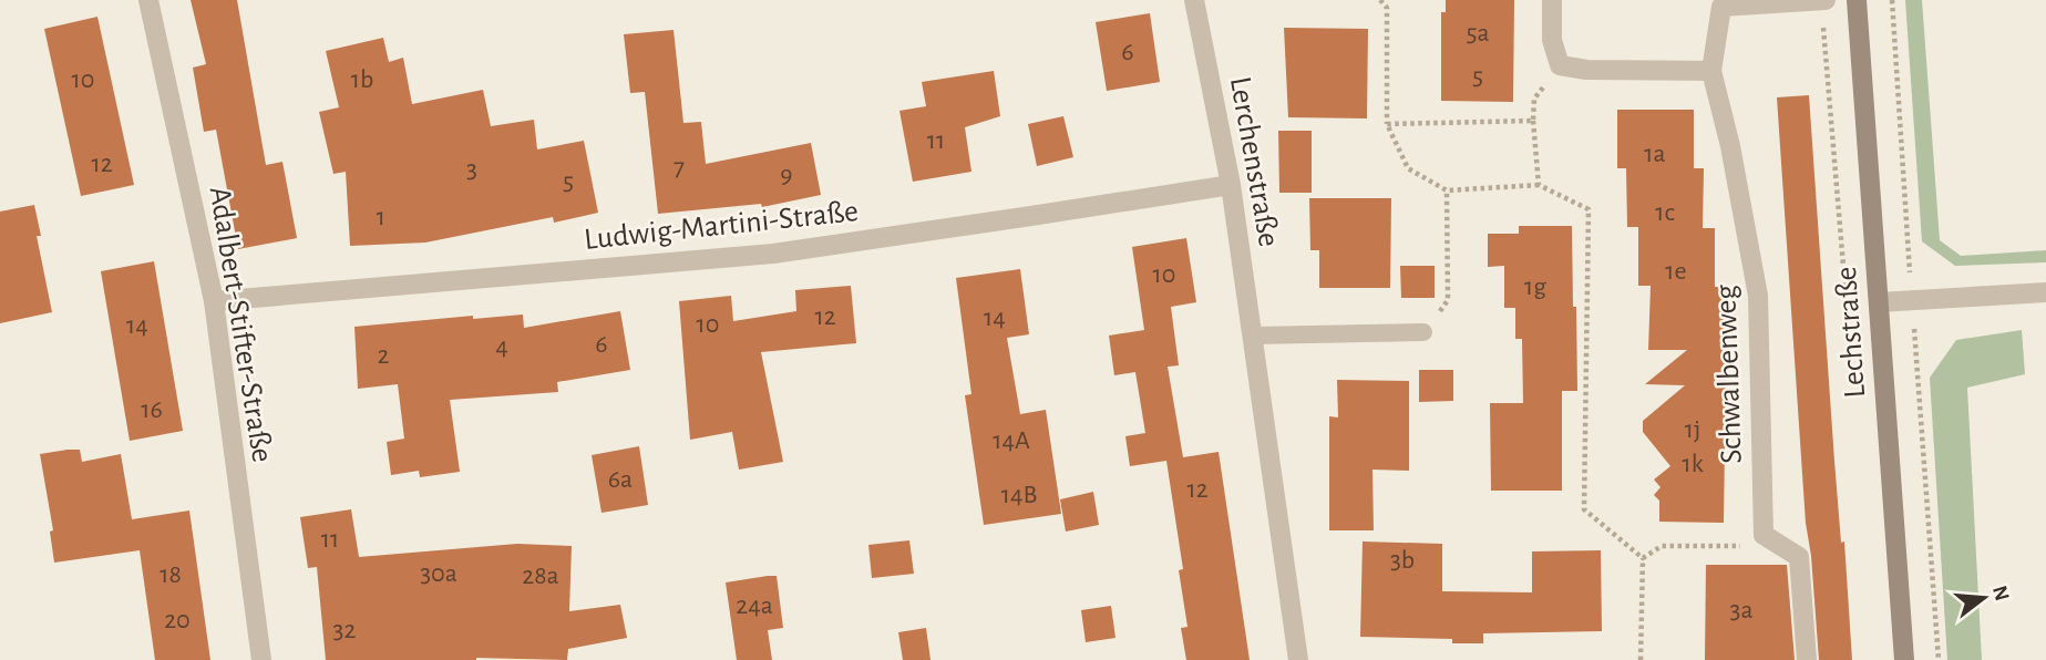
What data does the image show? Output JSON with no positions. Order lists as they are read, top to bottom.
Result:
{
  "streets": {
    "main road": ["Lechstraße"],
    "street": [
      "Lerchenstraße",
      "Ludwig-Martini-Straße",
      "Adalbert-Stifter-Straße",
      "Schwalbenweg"
    ]
  },
  "crossings": [
    ["Lerchenstraße", "Ludwig-Martini-Straße"],
    ["Ludwig-Martini-Straße", "Adalbert-Stifter-Straße"]
  ],
  "house_numbers": [
    "5a",
    "6",
    "5",
    "10",
    "1b",
    "11",
    "1a",
    "12",
    "7",
    "3",
    "9",
    "5",
    "1c",
    "1",
    "1e",
    "10",
    "1g",
    "12",
    "14",
    "10",
    "14",
    "6",
    "4",
    "2",
    "16",
    "1j",
    "14A",
    "1k",
    "6a",
    "12",
    "14B",
    "11",
    "3b",
    "30a",
    "18",
    "28a",
    "24a",
    "3a",
    "20",
    "32"
  ],
  "north": "right"
}
